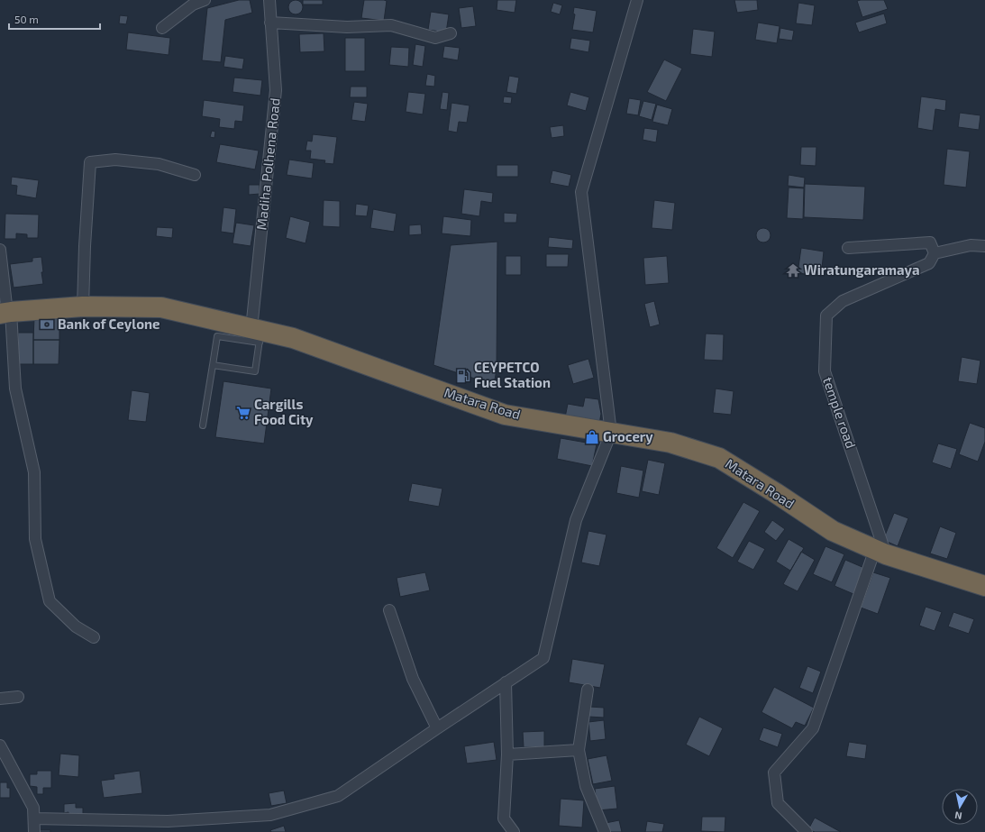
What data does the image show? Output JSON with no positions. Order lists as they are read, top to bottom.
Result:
{
  "streets": {
    "highway": ["Matara Road"],
    "street": ["Madiha Polhena Road", "temple road"]
  },
  "crossings": [
    ["Madiha Polhena Road", "Matara Road"],
    ["Matara Road", "temple road"]
  ],
  "places": {
    "temple": ["Wiratungaramaya"],
    "bank": ["Bank of Ceylone"],
    "fuel station": ["CEYPETCO Fuel Station"],
    "supermarket": ["Cargills Food City"],
    "shop": ["Grocery"]
  },
  "scale_bar": "50 m",
  "north": "bottom"
}
